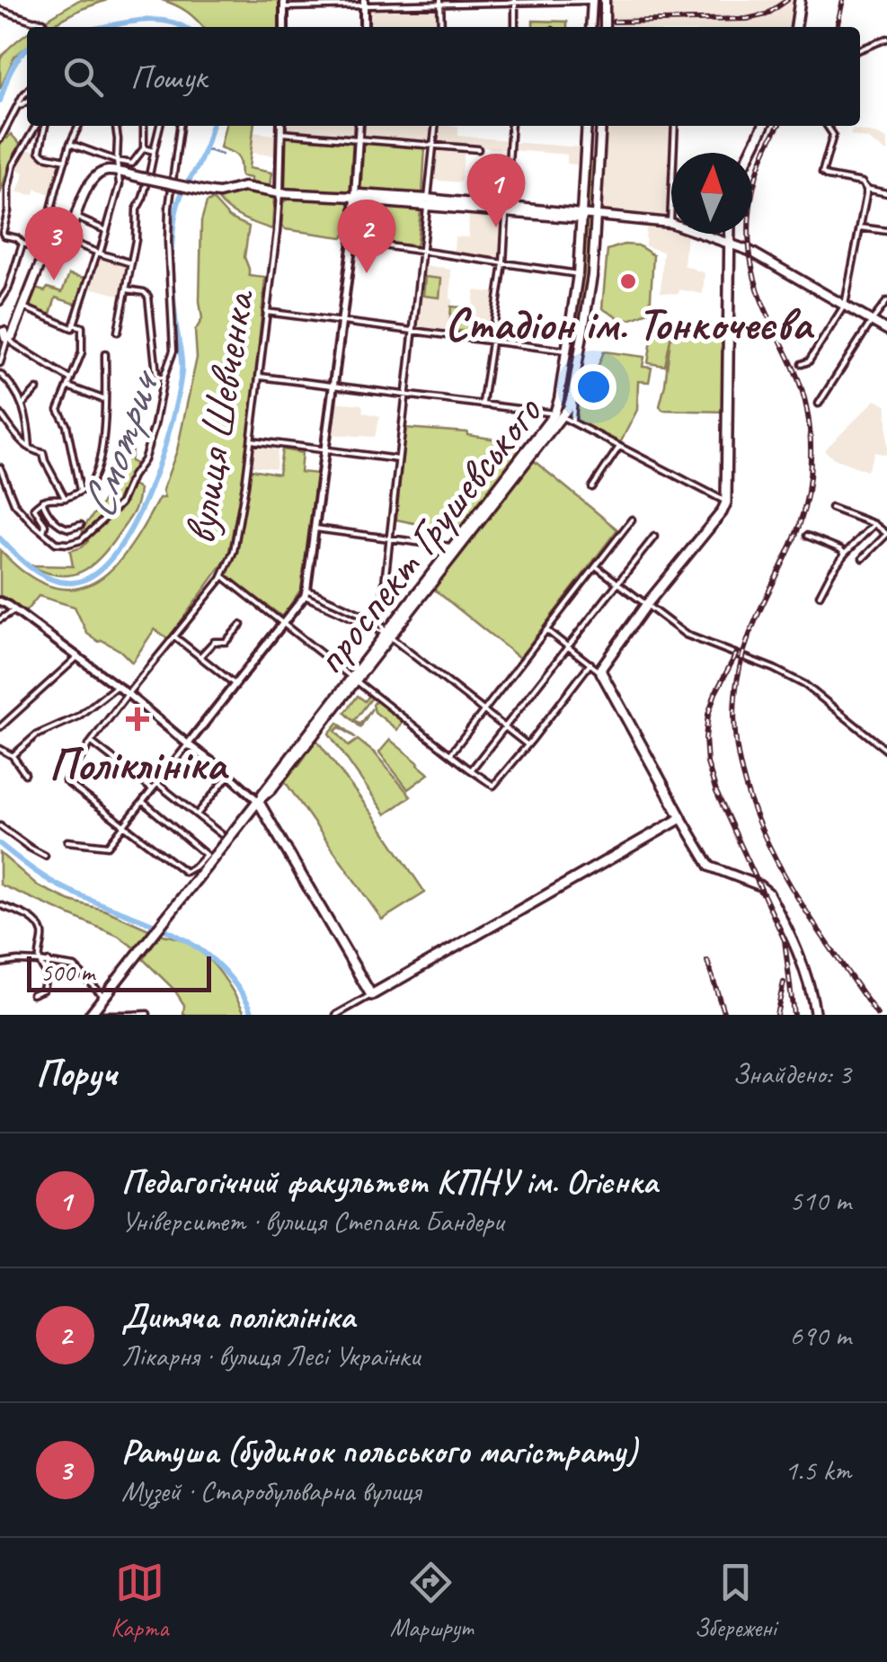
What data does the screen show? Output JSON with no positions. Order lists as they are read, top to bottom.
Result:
{
  "streets": {
    "main road": ["проспект Грушевського"],
    "street": ["вулиця Шевченка"]
  },
  "water": ["Смотрич"],
  "places": {
    "other": ["Стадіон ім. Тонкочеєва"],
    "health": ["Поліклініка"]
  },
  "scale_bar": "500 m",
  "north": "top",
  "page": {
    "search": "Пошук",
    "pins": ["1", "2", "3"],
    "scale": "500 m",
    "heading": ["Поруч", "Знайдено: 3"],
    "list": [
      {
        "mark": "1",
        "name": "Педагогічний факультет КПНУ ім. Огієнка",
        "note": "Університет · вулиця Степана Бандери",
        "value": "510 m"
      },
      {
        "mark": "2",
        "name": "Дитяча поліклініка",
        "note": "Лікарня · вулиця Лесі Українки",
        "value": "690 m"
      },
      {
        "mark": "3",
        "name": "Ратуша (будинок польського магістрату)",
        "note": "Музей · Старобульварна вулиця",
        "value": "1.5 km"
      }
    ],
    "nav": ["Карта", "Маршрут", "Збережені"]
  }
}
